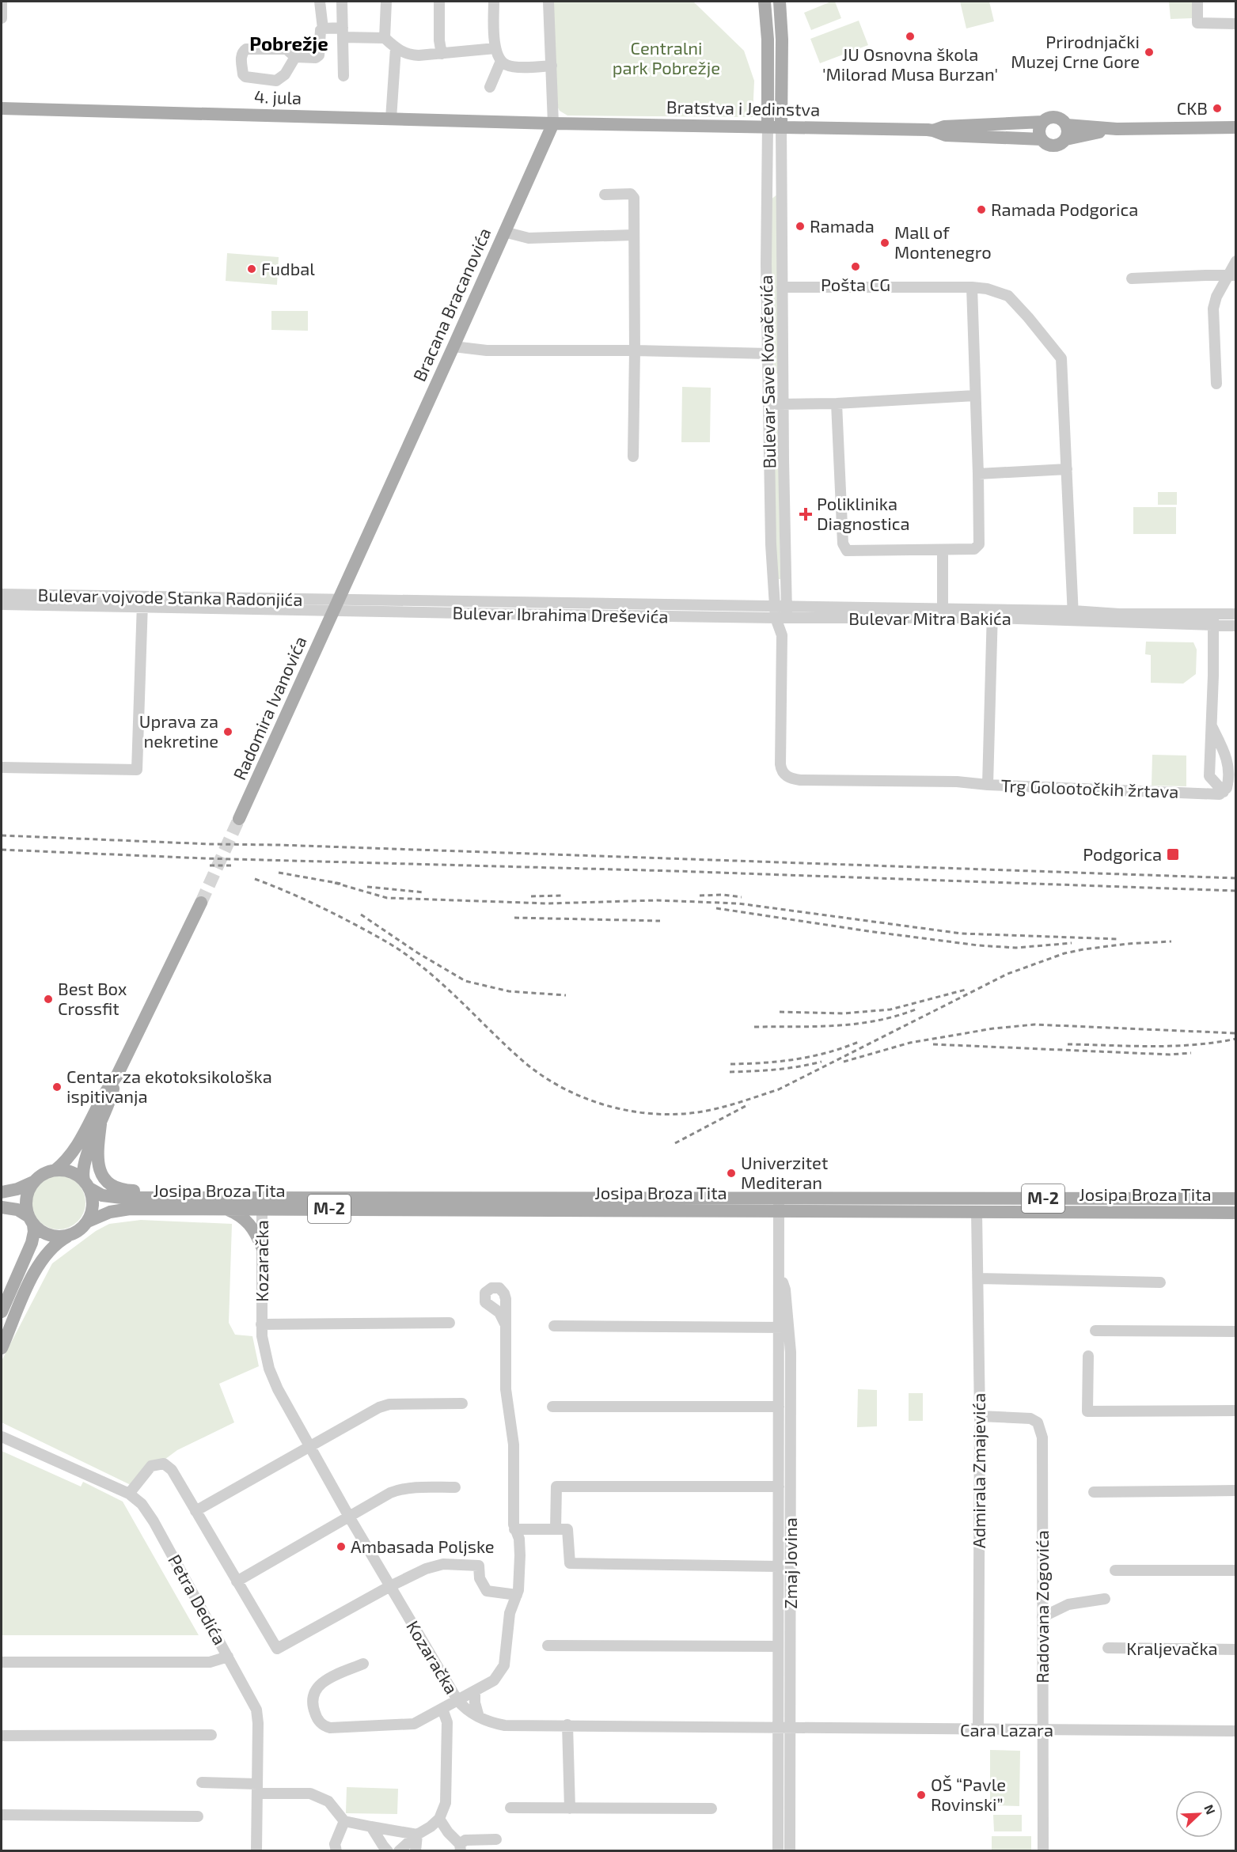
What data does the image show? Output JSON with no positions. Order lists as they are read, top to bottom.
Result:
{
  "streets": {
    "main road": [
      "4. jula",
      "Bratstva i Jedinstva",
      "Bracana Bracanovića",
      "Radomira Ivanovića",
      "Josipa Broza Tita",
      "M-2"
    ],
    "street": [
      "Bulevar Save Kovačevića",
      "Bulevar vojvode Stanka Radonjića",
      "Bulevar Ibrahima Dreševića",
      "Bulevar Mitra Bakića",
      "Trg Golootočkih žrtava",
      "Kozaračka",
      "Admirala Zmajevića",
      "Zmaj Jovina",
      "Petra Dedića",
      "Radovana Zogovića",
      "Kraljevačka",
      "Cara Lazara"
    ]
  },
  "crossings": [
    ["4. jula", "Bratstva i Jedinstva"],
    ["4. jula", "Bracana Bracanovića"],
    ["Bratstva i Jedinstva", "Bracana Bracanovića"],
    ["Bratstva i Jedinstva", "Bulevar Save Kovačevića"],
    ["Bracana Bracanovića", "Bulevar vojvode Stanka Radonjića"],
    ["Bracana Bracanovića", "Bulevar Ibrahima Dreševića"],
    ["Bracana Bracanovića", "Radomira Ivanovića"],
    ["Bulevar Save Kovačevića", "Bulevar Ibrahima Dreševića"],
    ["Bulevar Save Kovačevića", "Bulevar Mitra Bakića"],
    ["Bulevar vojvode Stanka Radonjića", "Bulevar Ibrahima Dreševića"],
    ["Bulevar vojvode Stanka Radonjića", "Radomira Ivanovića"],
    ["Bulevar Ibrahima Dreševića", "Bulevar Mitra Bakića"],
    ["Bulevar Ibrahima Dreševića", "Radomira Ivanovića"],
    ["Bulevar Mitra Bakića", "Trg Golootočkih žrtava"],
    ["Josipa Broza Tita", "M-2"],
    ["Josipa Broza Tita", "Kozaračka"],
    ["Josipa Broza Tita", "Admirala Zmajevića"],
    ["Josipa Broza Tita", "Zmaj Jovina"],
    ["Kozaračka", "Zmaj Jovina"],
    ["Kozaračka", "Cara Lazara"],
    ["Admirala Zmajevića", "Radovana Zogovića"],
    ["Admirala Zmajevića", "Cara Lazara"],
    ["Zmaj Jovina", "Cara Lazara"],
    ["Radovana Zogovića", "Cara Lazara"]
  ],
  "districts": ["Pobrežje"],
  "parks": ["Centralni park Pobrežje"],
  "places": {
    "other": [
      "JU Osnovna škola 'Milorad Musa Burzan'",
      "Prirodnjački Muzej Crne Gore",
      "CKB",
      "Ramada Podgorica",
      "Ramada",
      "Mall of Montenegro",
      "Pošta CG",
      "Fudbal",
      "Uprava za nekretine",
      "Best Box Crossfit",
      "Centar za ekotoksikološka ispitivanja",
      "Univerzitet Mediteran",
      "Ambasada Poljske",
      "OŠ “Pavle Rovinski”"
    ],
    "health": ["Poliklinika Diagnostica"],
    "transit": ["Podgorica"]
  },
  "north": "top right"
}
